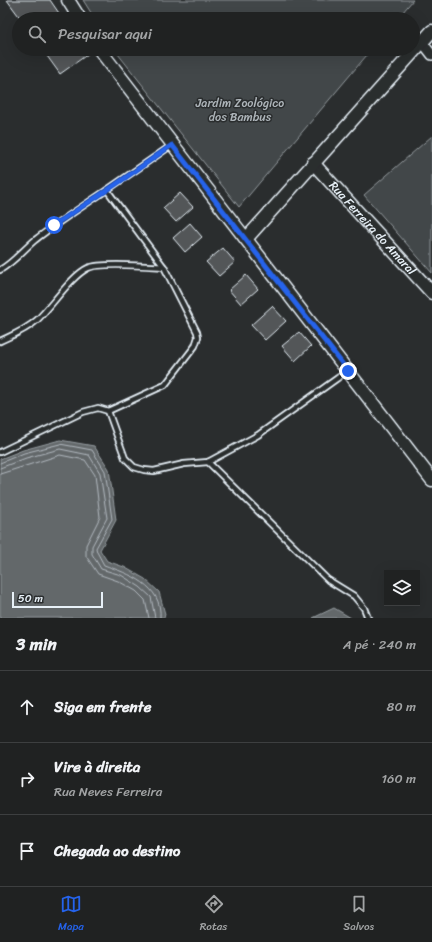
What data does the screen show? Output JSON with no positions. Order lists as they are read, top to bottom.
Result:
{
  "streets": {
    "street": ["Rua Ferreira do Amaral"]
  },
  "parks": ["Jardim Zoológico dos Bambus"],
  "scale_bar": "50 m",
  "page": {
    "search": "Pesquisar aqui",
    "scale": "50 m",
    "heading": ["3 min", "A pé · 240 m"],
    "list": [
      ["Siga em frente", "80 m"],
      ["Vire à direita", "Rua Neves Ferreira", "160 m"],
      "Chegada ao destino"
    ],
    "nav": ["Mapa", "Rotas", "Salvos"]
  }
}
